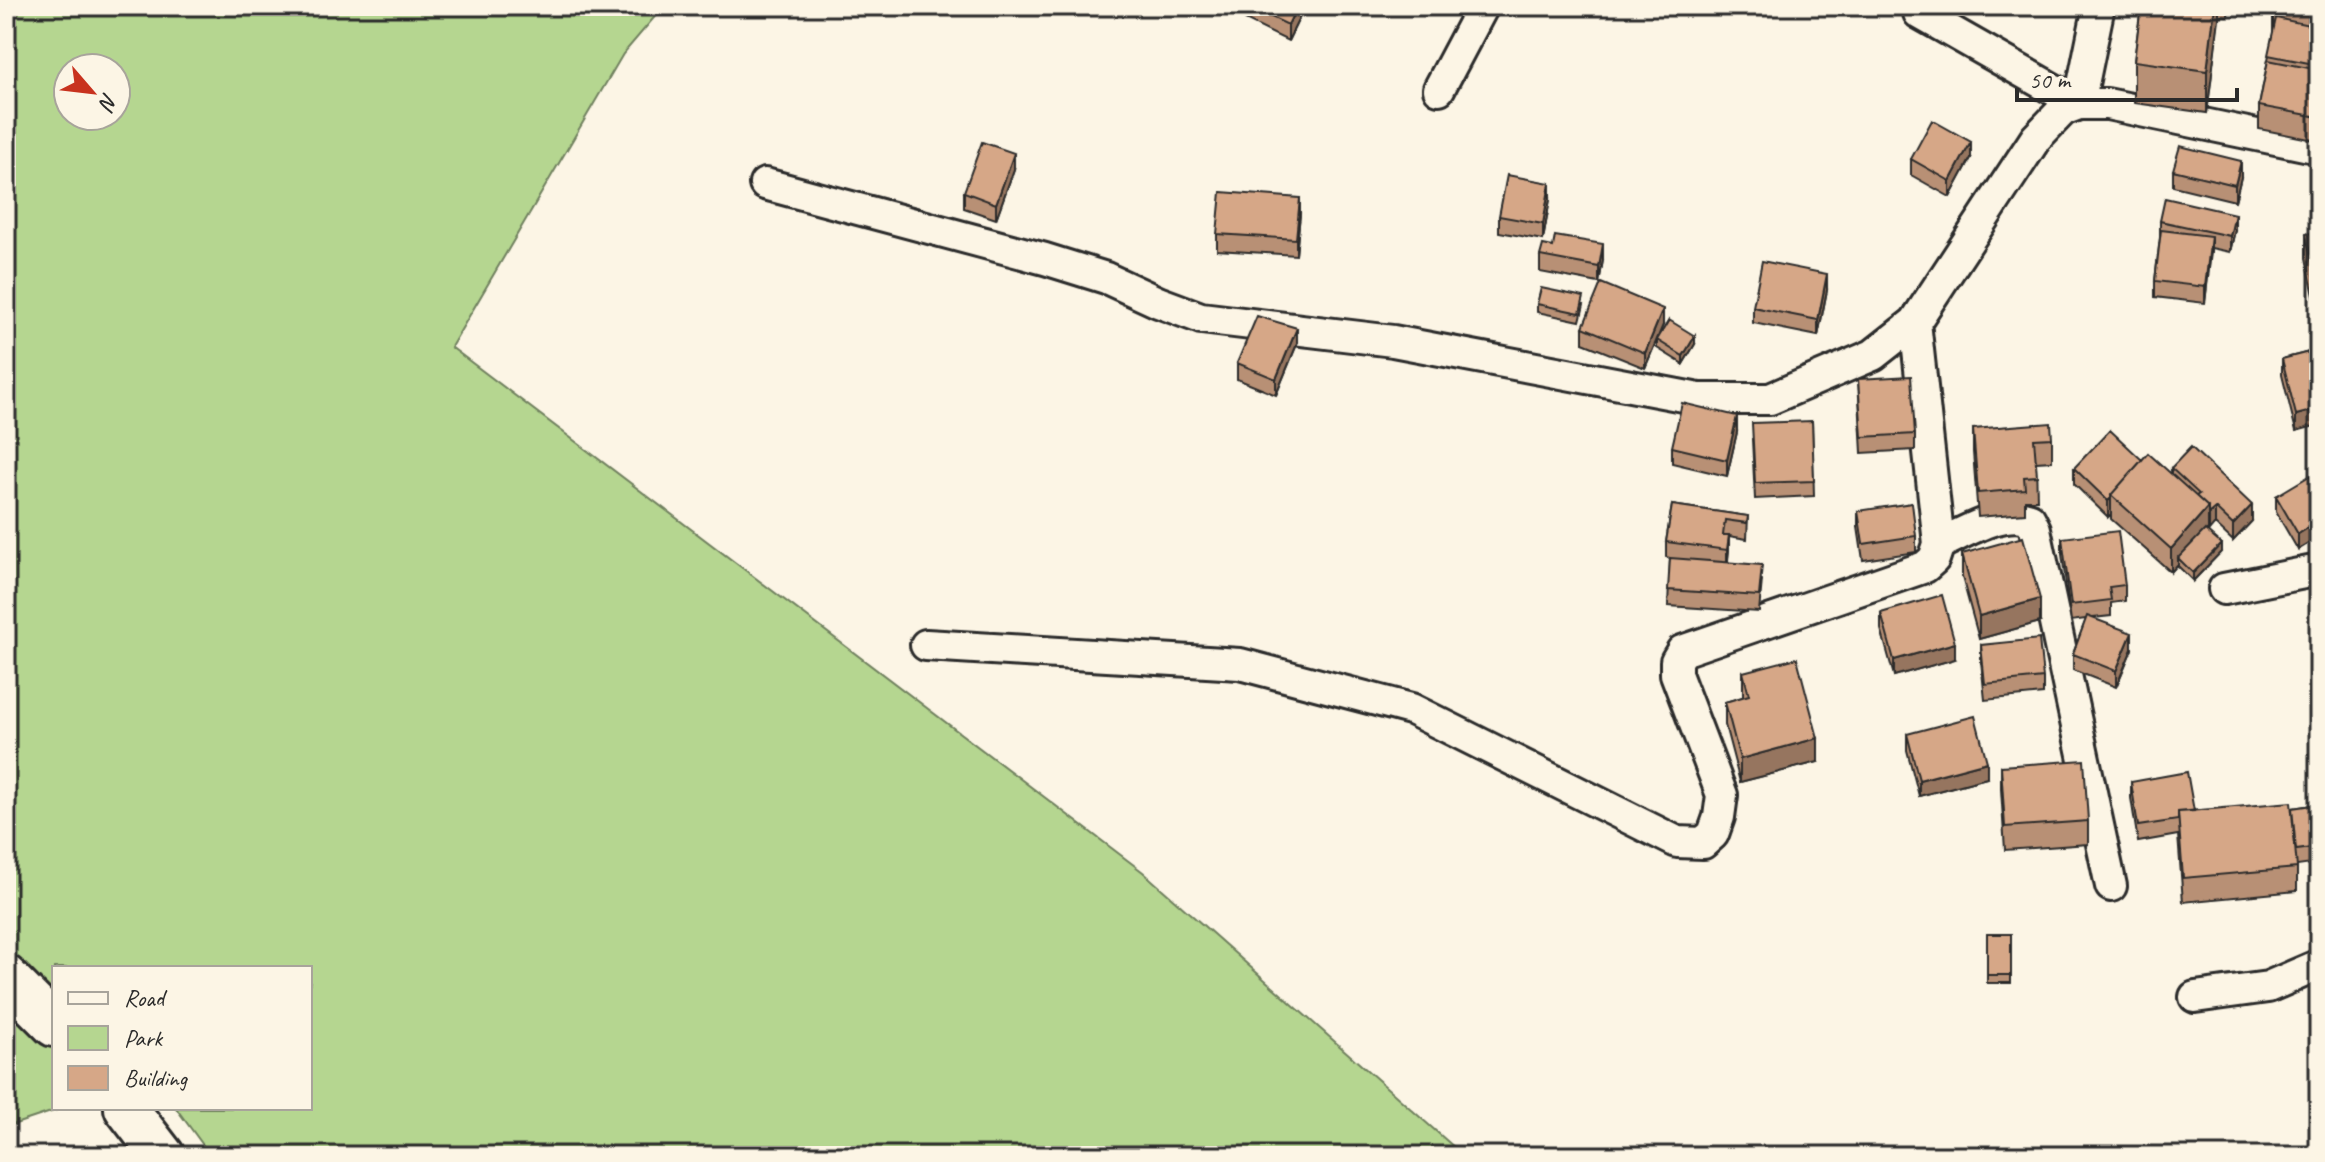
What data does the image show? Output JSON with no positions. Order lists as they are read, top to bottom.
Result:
{
  "legend": ["Road", "Park", "Building"],
  "scale_bar": "50 m",
  "north": "bottom right"
}
